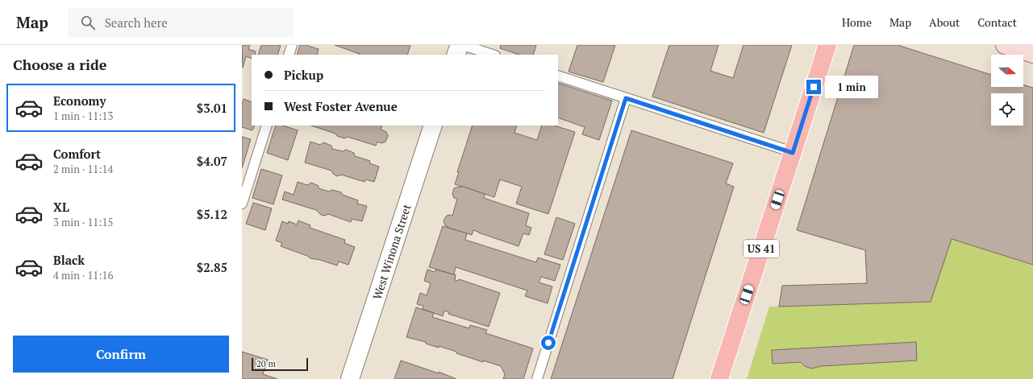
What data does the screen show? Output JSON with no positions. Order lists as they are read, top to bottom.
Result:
{
  "streets": {
    "main road": ["US 41"],
    "street": ["West Winona Street"]
  },
  "scale_bar": "20 m",
  "north": "right",
  "page": {
    "header": "Map",
    "search": "Search here",
    "nav": [
      "Home",
      "Map",
      "About",
      "Contact"
    ],
    "heading": "Choose a ride",
    "banner": ["Pickup", "West Foster Avenue"],
    "bubble": "1 min",
    "list": [
      {
        "name": "Economy",
        "note": "1 min · 11:13",
        "value": "$3.01"
      },
      {
        "name": "Comfort",
        "note": "2 min · 11:14",
        "value": "$4.07"
      },
      {
        "name": "XL",
        "note": "3 min · 11:15",
        "value": "$5.12"
      },
      {
        "name": "Black",
        "note": "4 min · 11:16",
        "value": "$2.85"
      }
    ],
    "buttons": "Confirm",
    "scale": "20 m"
  }
}
